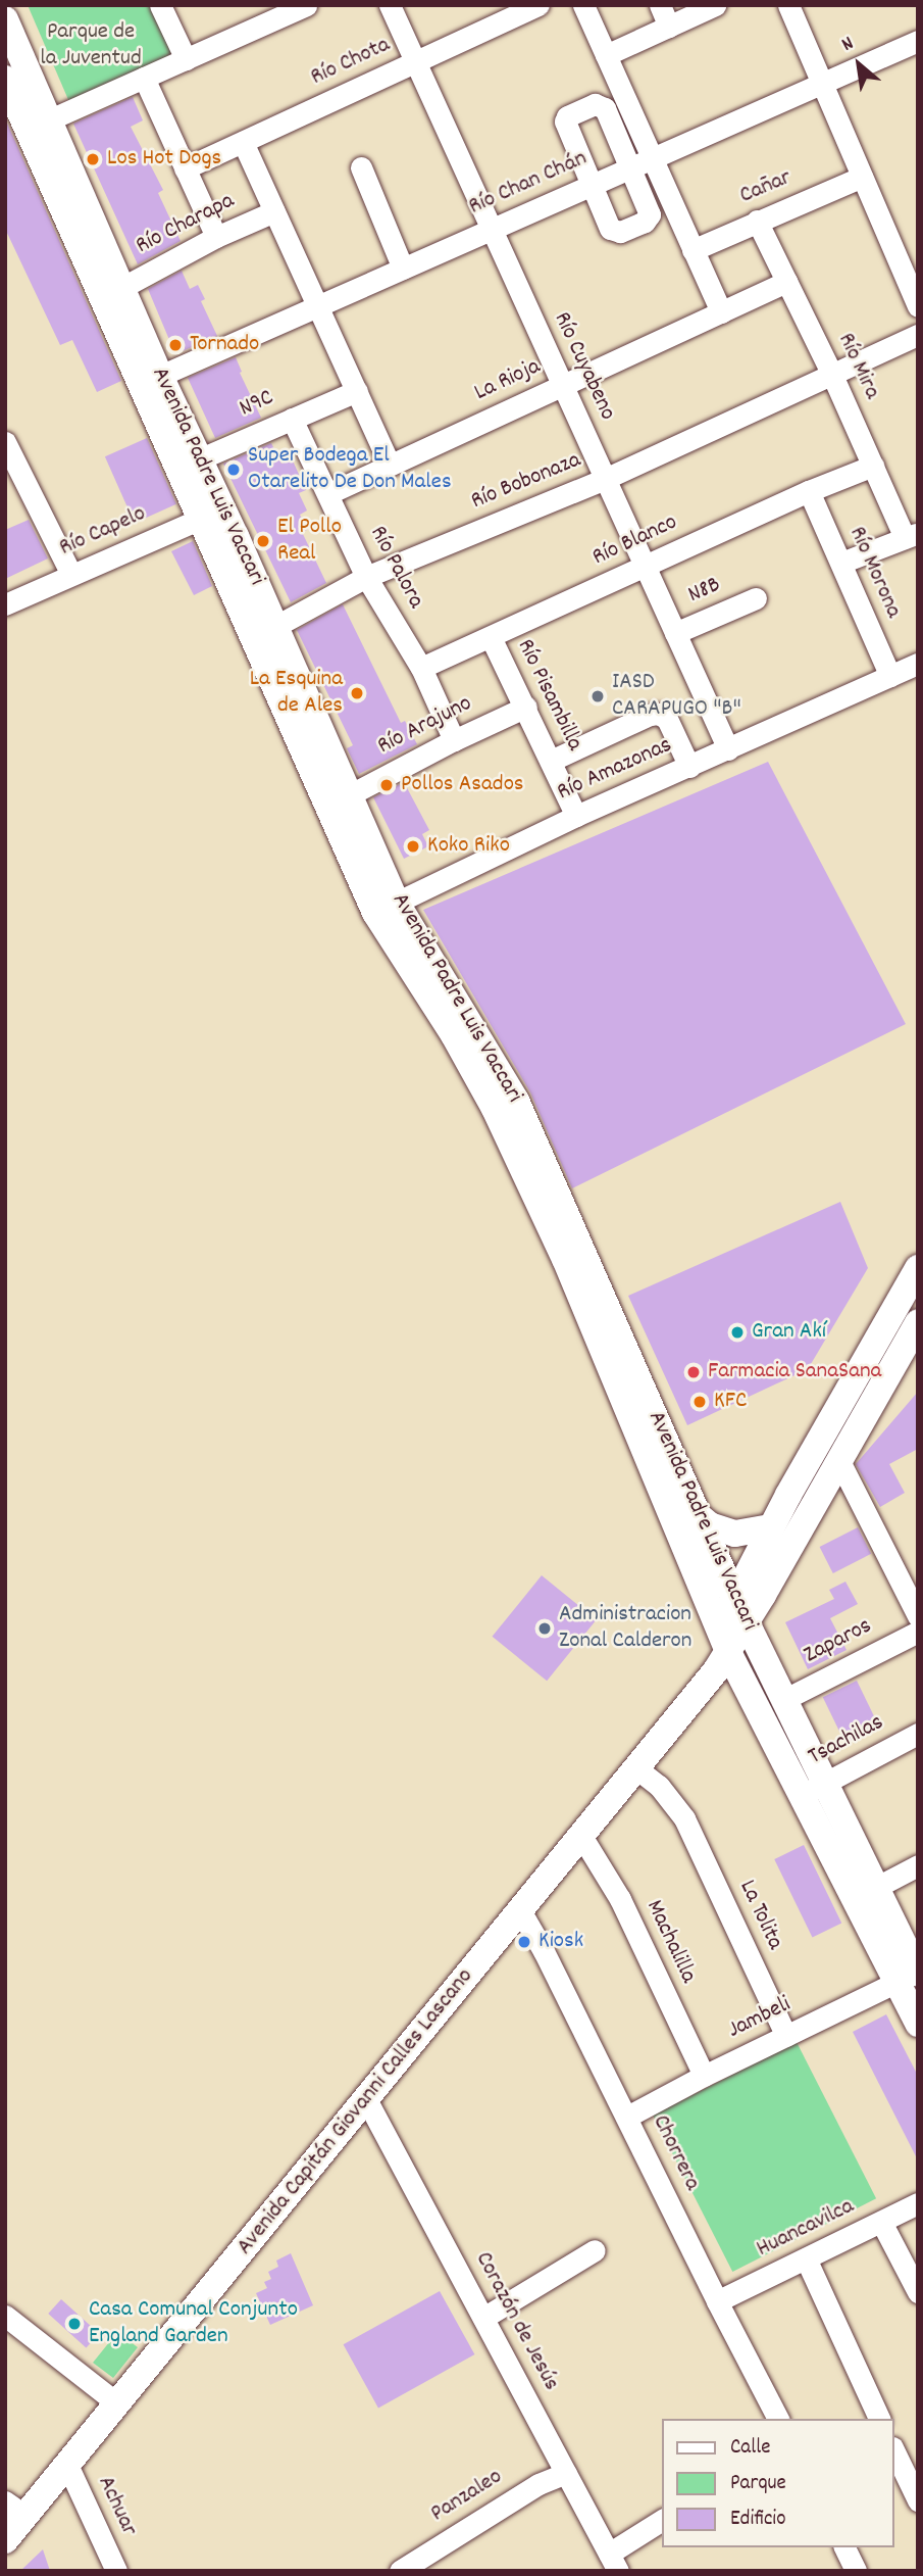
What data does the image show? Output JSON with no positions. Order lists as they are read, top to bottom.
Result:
{
  "streets": {
    "main road": ["Avenida Padre Luis Vaccari", "Avenida Capitán Giovanni Calles Lascano"],
    "street": [
      "Río Chota",
      "Río Chan Chán",
      "Cañar",
      "Río Charapa",
      "Río Cuyabeno",
      "Río Mira",
      "La Rioja",
      "N9C",
      "Río Bobonaza",
      "Río Capelo",
      "Río Blanco",
      "Río Palora",
      "Río Morona",
      "N8B",
      "Río Pisambilla",
      "Río Arajuno",
      "Río Amazonas",
      "Zaparos",
      "Tsachilas",
      "La Tolita",
      "Machalilla",
      "Jambeli",
      "Chorrera",
      "Huancavilca",
      "Corazón de Jesús",
      "Panzaleo",
      "Achuar"
    ]
  },
  "crossings": [
    ["Río Chota", "Río Cuyabeno"],
    ["Río Chan Chán", "Río Cuyabeno"],
    ["Río Chan Chán", "Avenida Padre Luis Vaccari"],
    ["Cañar", "Río Mira"],
    ["Río Charapa", "Avenida Padre Luis Vaccari"],
    ["Río Cuyabeno", "La Rioja"],
    ["Río Cuyabeno", "Río Bobonaza"],
    ["Río Cuyabeno", "Río Blanco"],
    ["Río Cuyabeno", "N8B"],
    ["Río Cuyabeno", "Río Amazonas"],
    ["Río Mira", "La Rioja"],
    ["Río Mira", "Río Bobonaza"],
    ["Río Mira", "Río Blanco"],
    ["La Rioja", "Río Palora"],
    ["N9C", "Avenida Padre Luis Vaccari"],
    ["N9C", "Río Palora"],
    ["Avenida Padre Luis Vaccari", "Río Bobonaza"],
    ["Avenida Padre Luis Vaccari", "Río Capelo"],
    ["Avenida Padre Luis Vaccari", "Río Arajuno"],
    ["Avenida Padre Luis Vaccari", "Río Amazonas"],
    ["Avenida Padre Luis Vaccari", "Zaparos"],
    ["Avenida Padre Luis Vaccari", "Tsachilas"],
    ["Avenida Padre Luis Vaccari", "Jambeli"],
    ["Avenida Padre Luis Vaccari", "Avenida Capitán Giovanni Calles Lascano"],
    ["Río Bobonaza", "Río Palora"],
    ["Río Blanco", "Río Palora"],
    ["Río Blanco", "Río Morona"],
    ["Río Blanco", "Río Pisambilla"],
    ["Río Palora", "Río Arajuno"],
    ["Río Morona", "Río Amazonas"],
    ["Río Pisambilla", "Río Arajuno"],
    ["Río Pisambilla", "Río Amazonas"],
    ["La Tolita", "Jambeli"],
    ["La Tolita", "Avenida Capitán Giovanni Calles Lascano"],
    ["Machalilla", "Jambeli"],
    ["Machalilla", "Avenida Capitán Giovanni Calles Lascano"],
    ["Jambeli", "Chorrera"],
    ["Avenida Capitán Giovanni Calles Lascano", "Chorrera"],
    ["Avenida Capitán Giovanni Calles Lascano", "Corazón de Jesús"],
    ["Avenida Capitán Giovanni Calles Lascano", "Achuar"],
    ["Chorrera", "Huancavilca"],
    ["Corazón de Jesús", "Panzaleo"]
  ],
  "parks": ["Parque de la Juventud"],
  "places": [
    "Los Hot Dogs",
    "Tornado",
    "Super Bodega El Otarelito De Don Males",
    "El Pollo Real",
    "La Esquina de Ales",
    "IASD CARAPUGO \"B\"",
    "Pollos Asados",
    "Koko Riko",
    "Gran Akí",
    "Farmacia SanaSana",
    "KFC",
    "Administracion Zonal Calderon",
    "Kiosk",
    "Casa Comunal Conjunto England Garden"
  ],
  "legend": ["Calle", "Parque", "Edificio"],
  "north": "top left"
}
